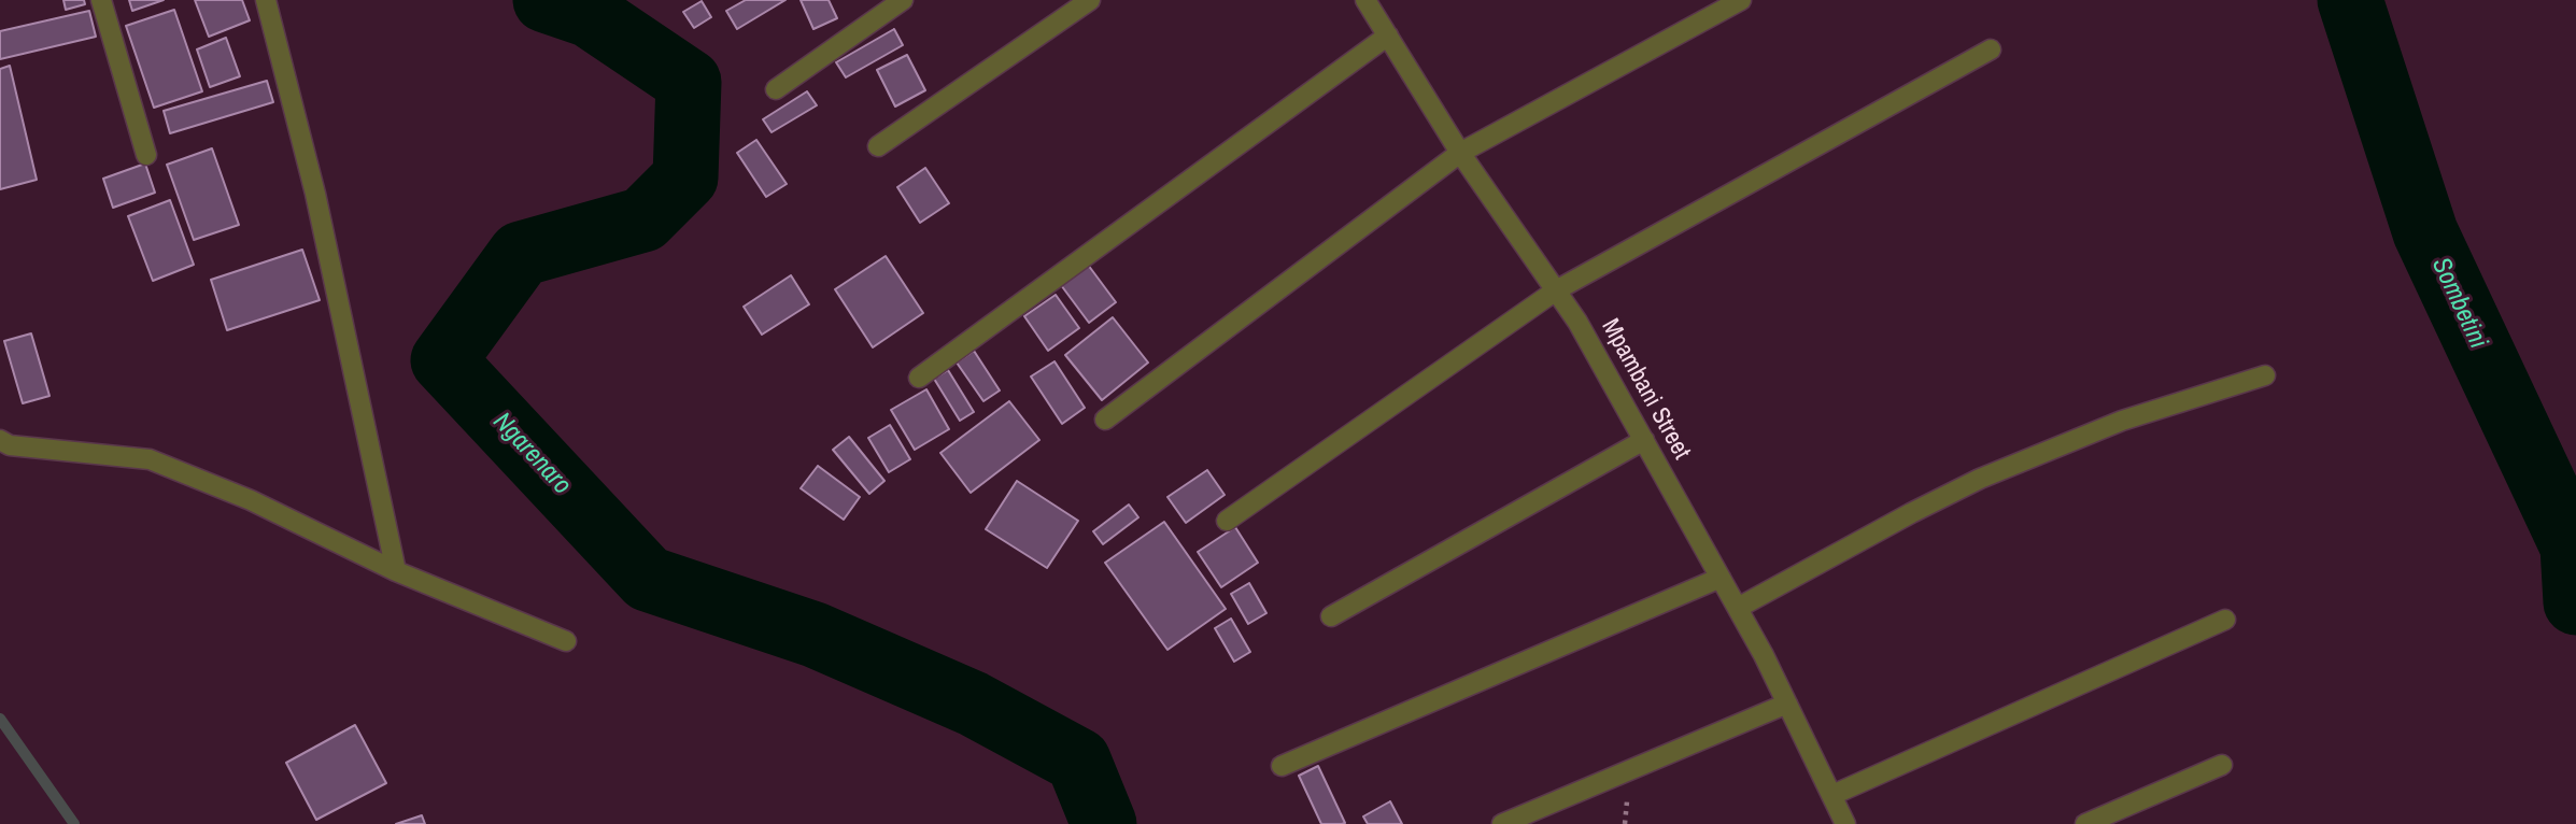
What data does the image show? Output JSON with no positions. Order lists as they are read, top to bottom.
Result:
{
  "streets": {
    "street": ["Mpambani Street"]
  },
  "water": ["Sombetini", "Ngarenaro"]
}
